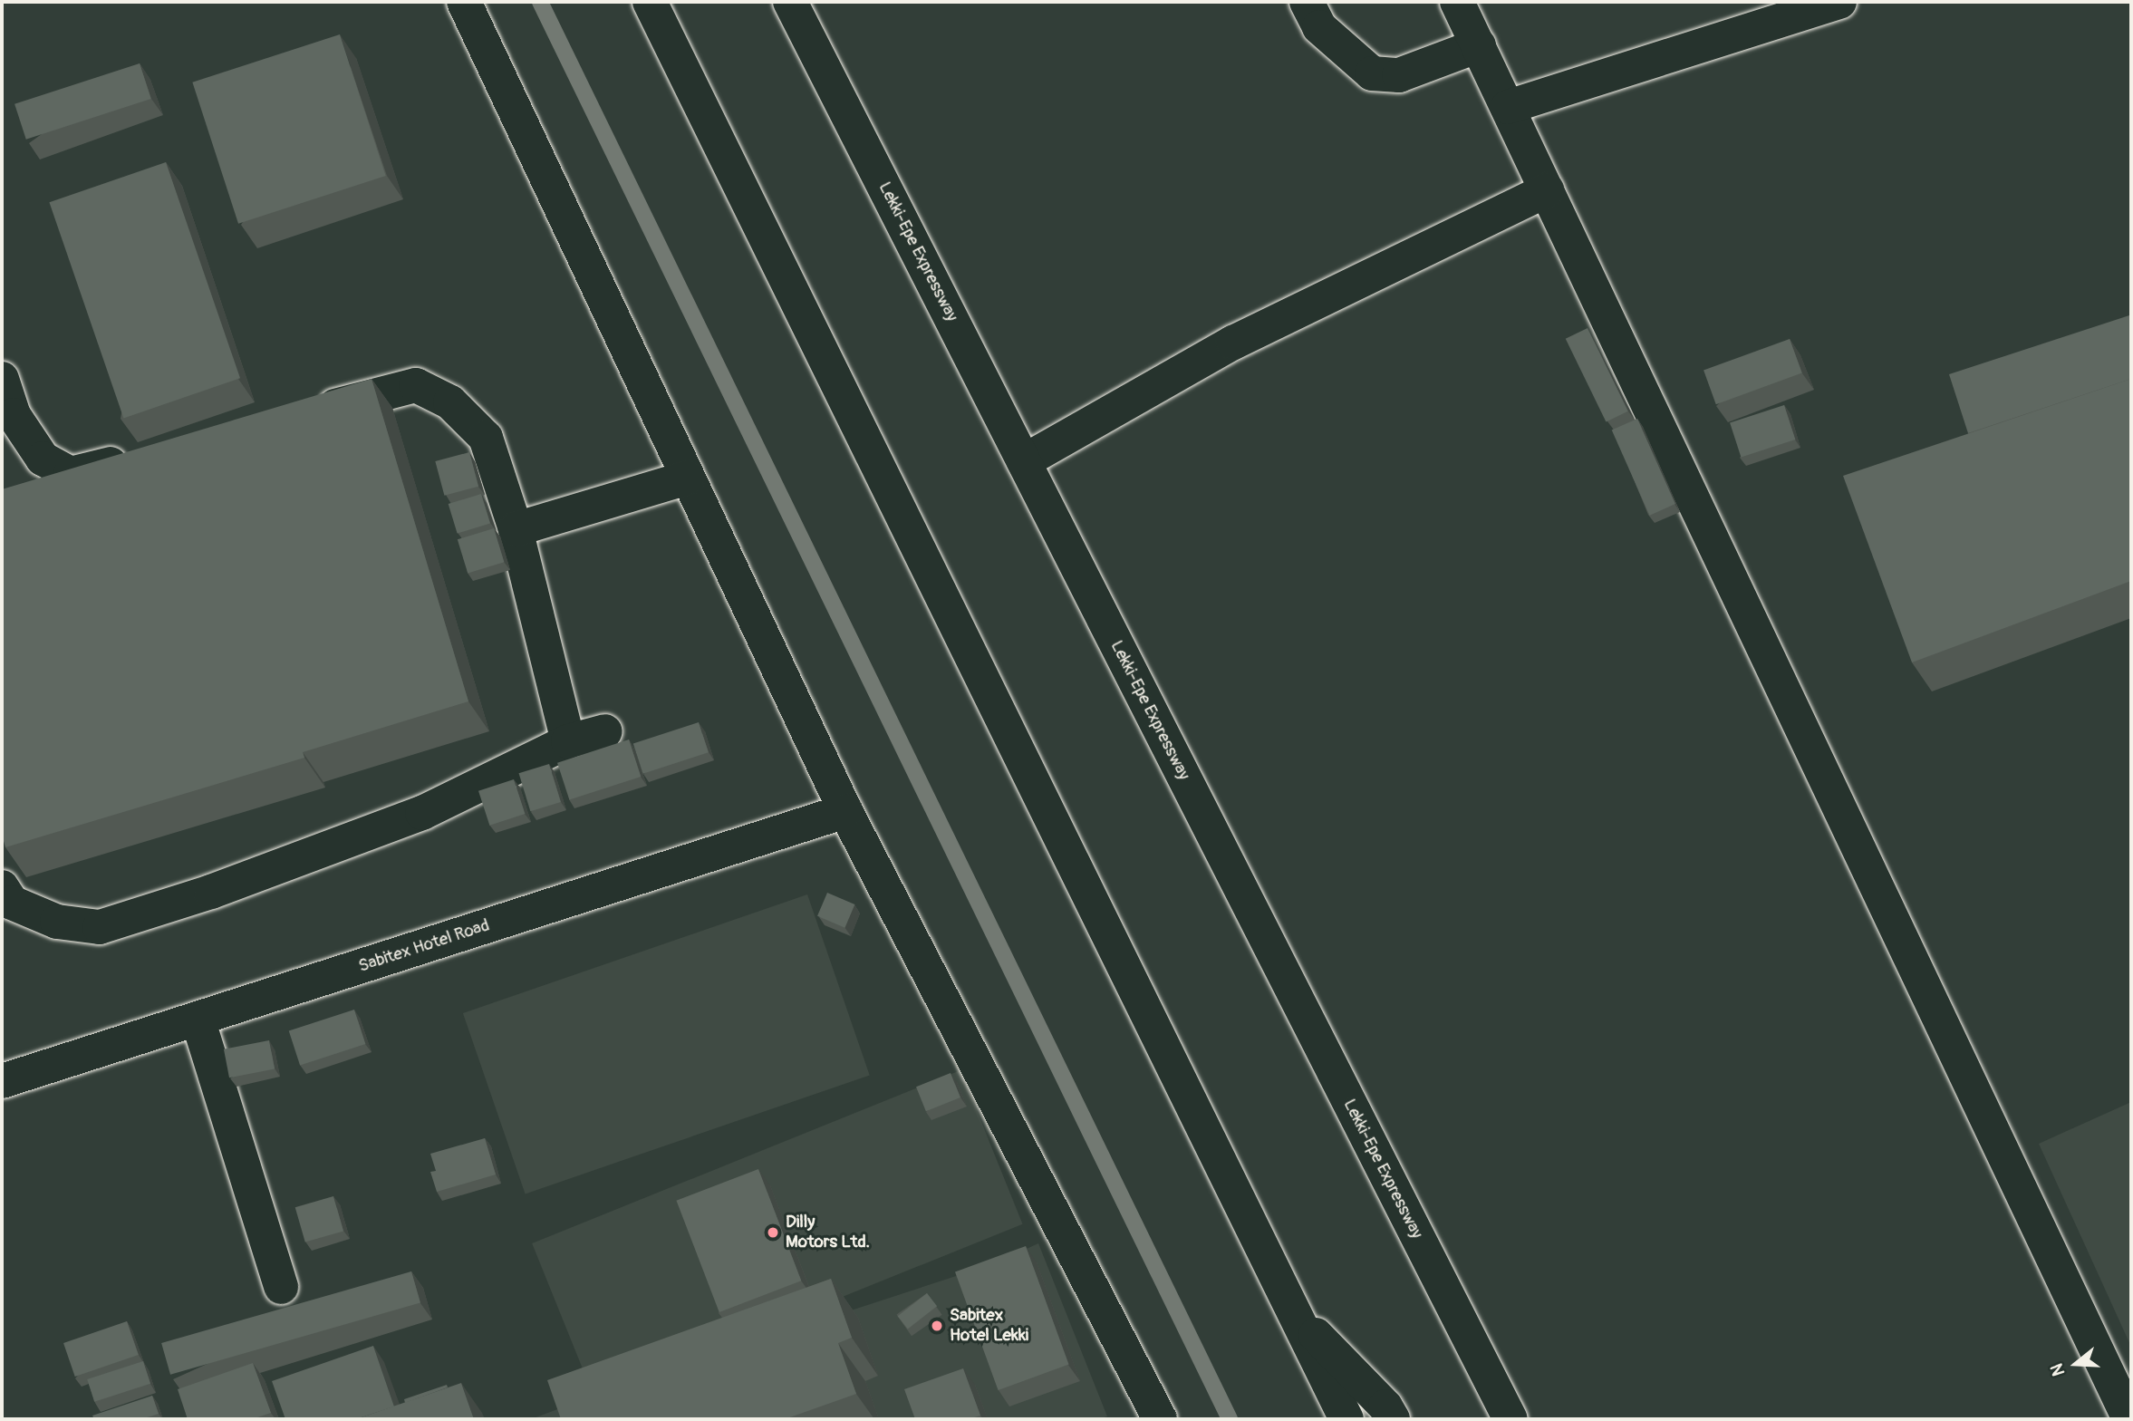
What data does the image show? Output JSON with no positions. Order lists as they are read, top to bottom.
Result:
{
  "streets": {
    "main road": ["Lekki-Epe Expressway", "Sabitex Hotel Road"]
  },
  "places": ["Dilly Motors Ltd.", "Sabitex Hotel Lekki"],
  "north": "left"
}
